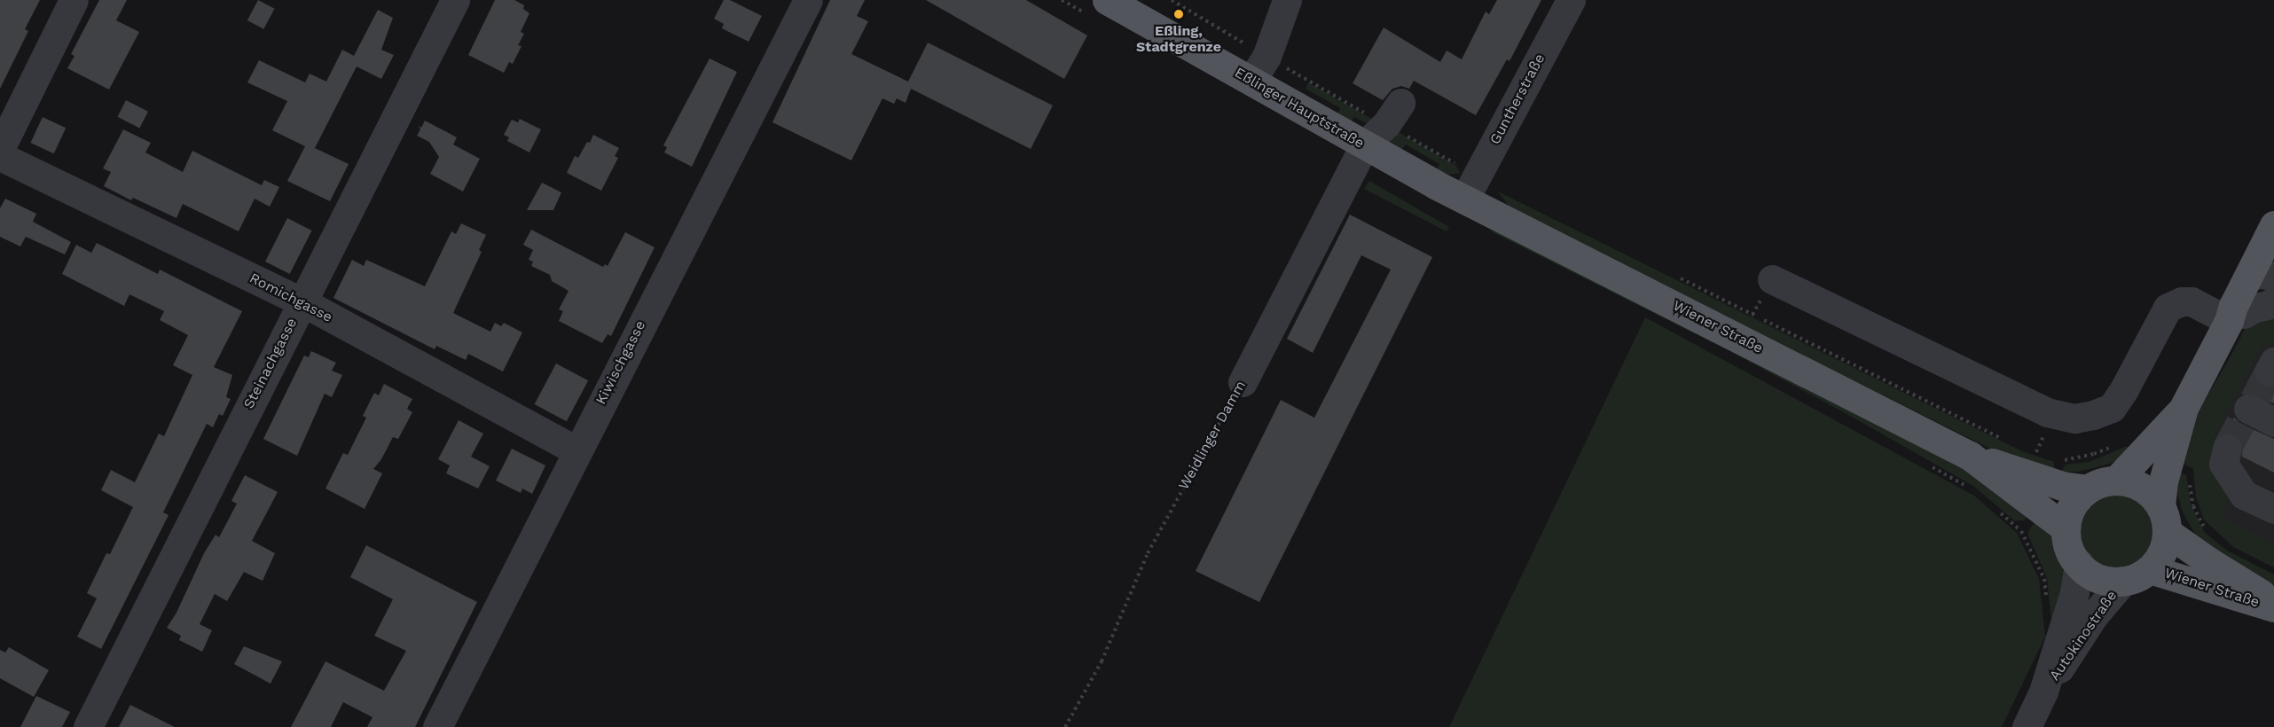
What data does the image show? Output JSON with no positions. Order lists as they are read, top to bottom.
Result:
{
  "streets": {
    "main road": ["Eßlinger Hauptstraße", "Wiener Straße"],
    "street": [
      "Guntherstraße",
      "Romichgasse",
      "Kiwischgasse",
      "Steinachgasse",
      "Weidlinger Damm",
      "Autokinostraße"
    ]
  },
  "crossings": [
    ["Guntherstraße", "Eßlinger Hauptstraße"],
    ["Guntherstraße", "Wiener Straße"],
    ["Eßlinger Hauptstraße", "Wiener Straße"],
    ["Eßlinger Hauptstraße", "Weidlinger Damm"],
    ["Romichgasse", "Kiwischgasse"],
    ["Romichgasse", "Steinachgasse"],
    ["Wiener Straße", "Autokinostraße"]
  ],
  "places": ["Eßling, Stadtgrenze"]
}
